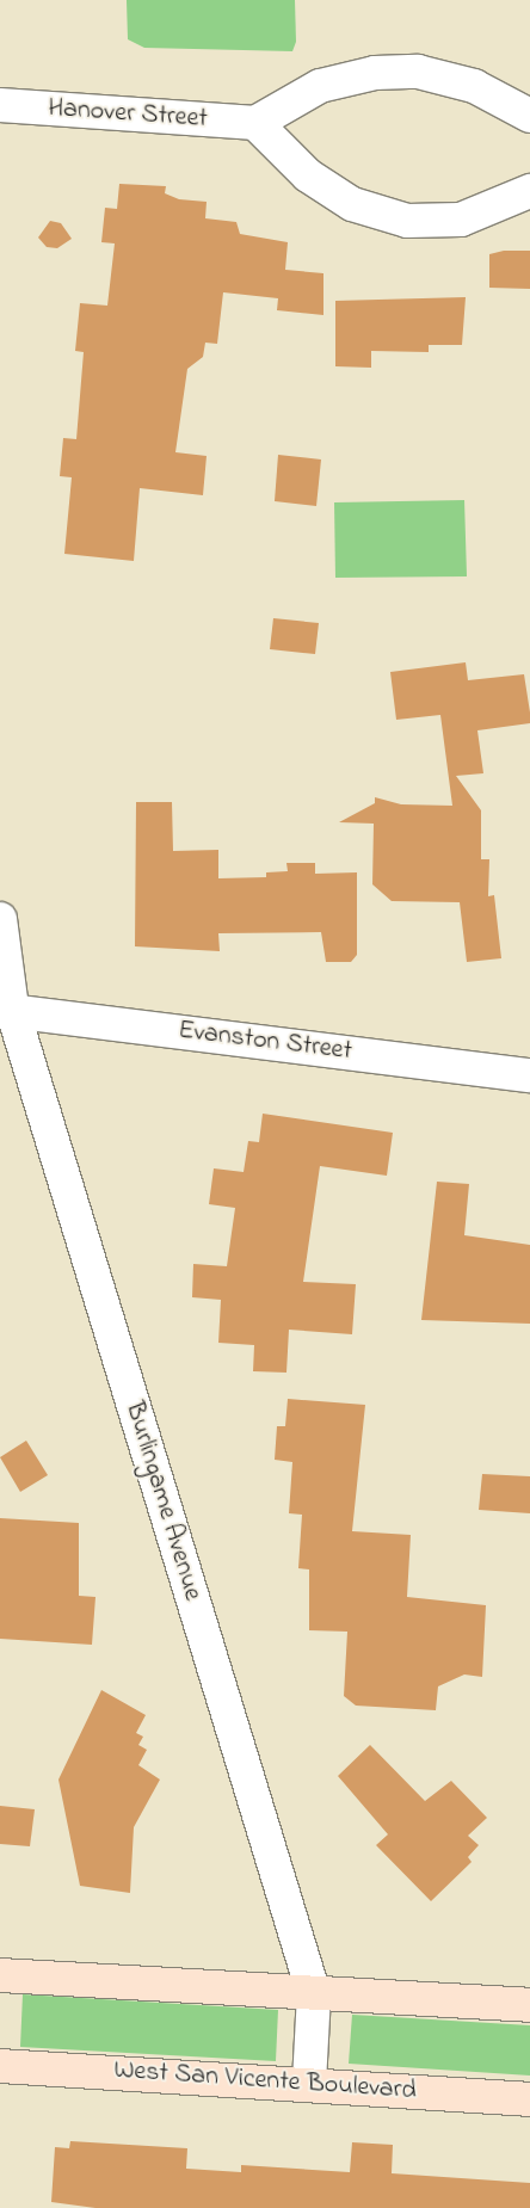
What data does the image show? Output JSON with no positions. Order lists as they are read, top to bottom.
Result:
{
  "streets": {
    "main road": ["West San Vicente Boulevard"],
    "street": ["Hanover Street", "Evanston Street", "Burlingame Avenue"]
  },
  "crossings": [
    ["Evanston Street", "Burlingame Avenue"],
    ["Burlingame Avenue", "West San Vicente Boulevard"]
  ]
}
